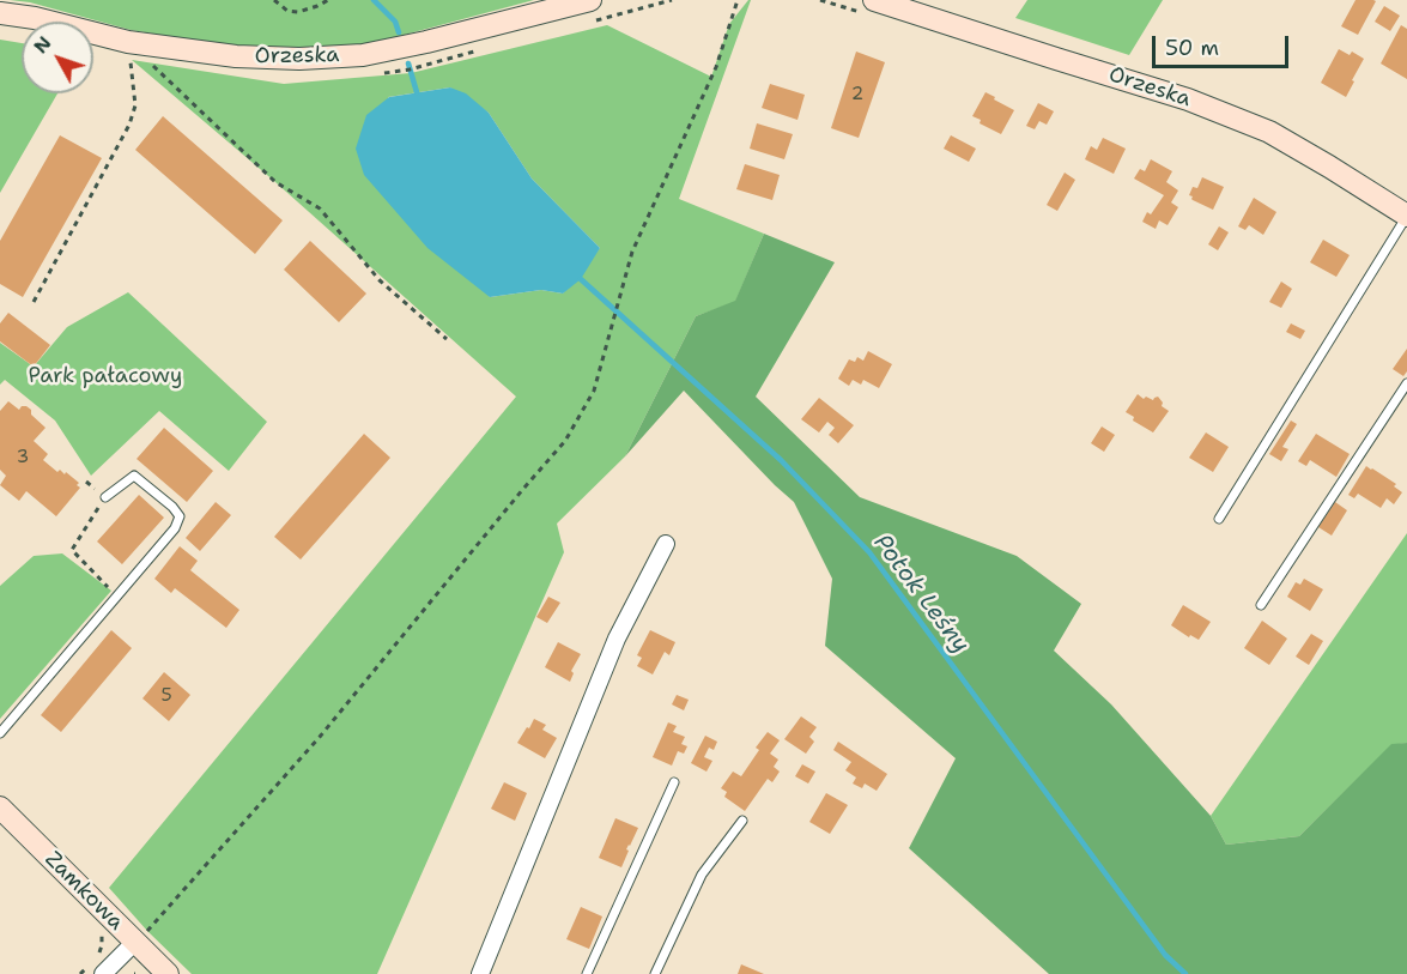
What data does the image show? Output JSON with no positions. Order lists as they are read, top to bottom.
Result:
{
  "streets": {
    "street": ["Orzeska", "Zamkowa"]
  },
  "water": ["Potok Leśny"],
  "parks": ["Park pałacowy"],
  "house_numbers": ["2", "3", "5"],
  "scale_bar": "50 m",
  "north": "top left"
}
